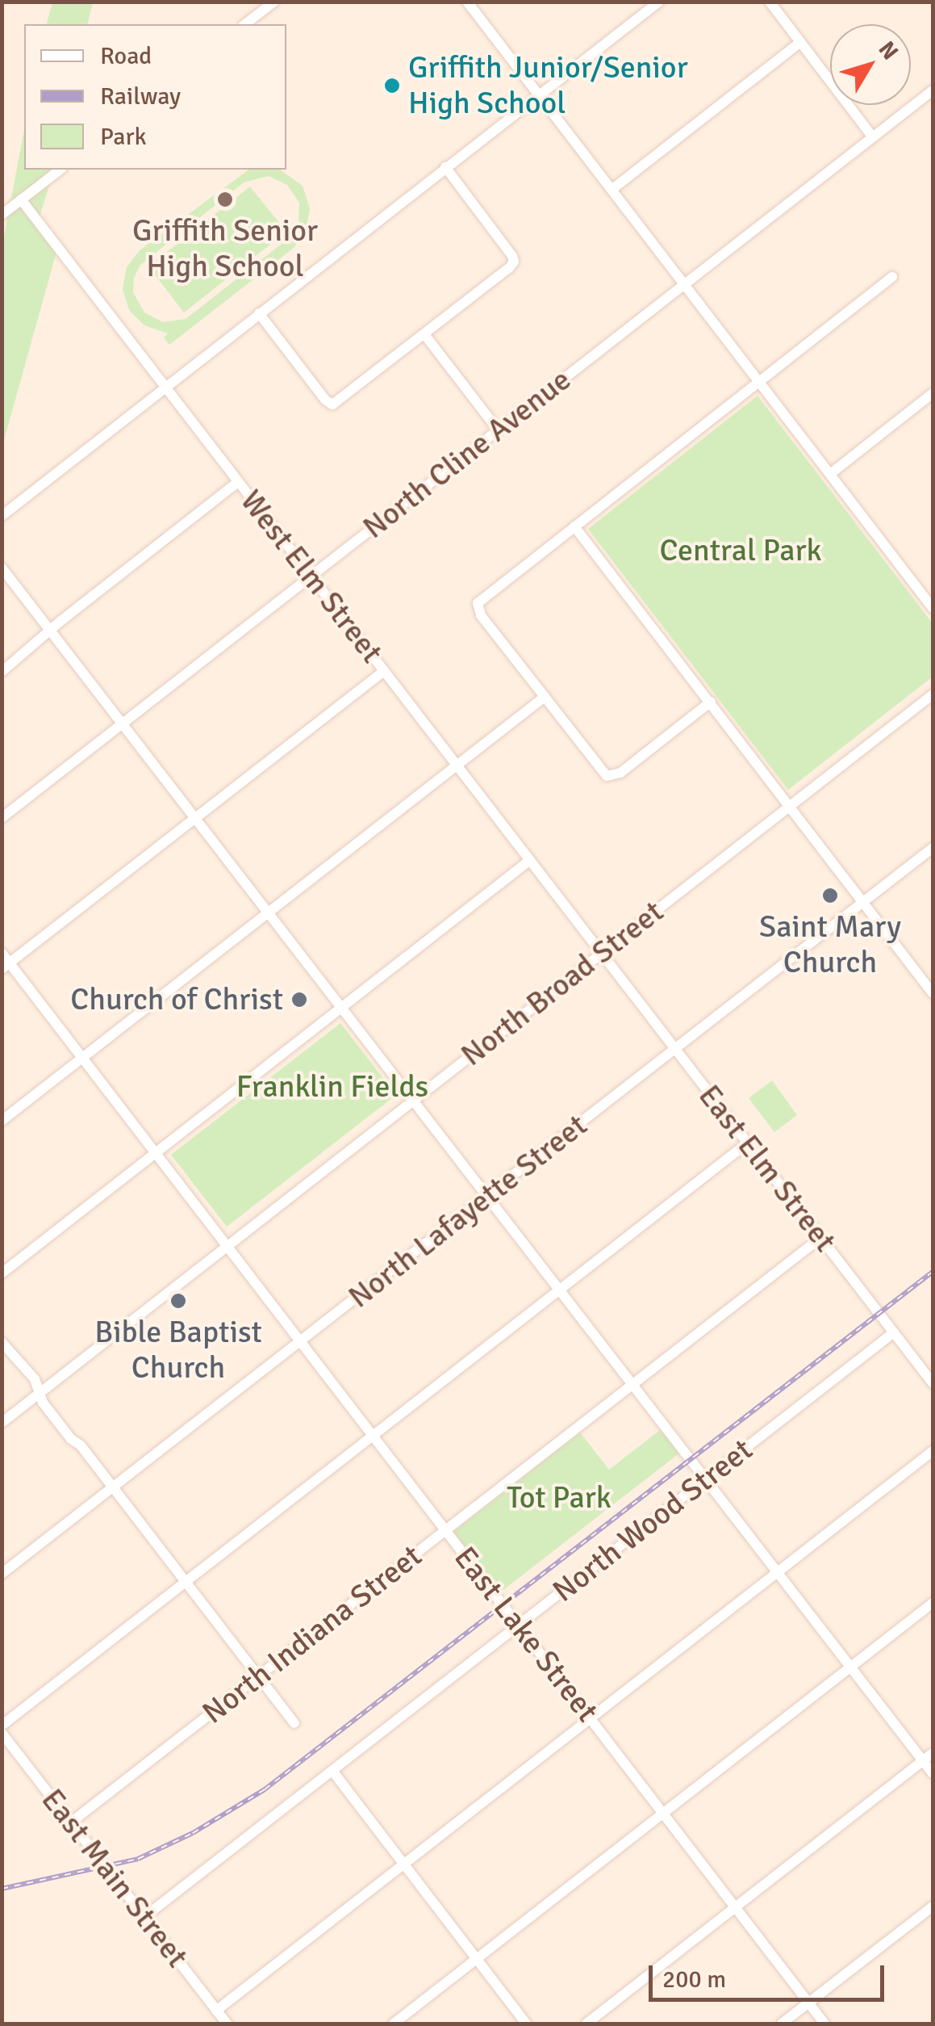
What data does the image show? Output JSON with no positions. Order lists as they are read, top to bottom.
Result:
{
  "streets": {
    "street": [
      "North Cline Avenue",
      "West Elm Street",
      "North Broad Street",
      "East Elm Street",
      "North Lafayette Street",
      "North Wood Street",
      "North Indiana Street",
      "East Lake Street",
      "East Main Street"
    ]
  },
  "crossings": [
    ["North Cline Avenue", "West Elm Street"],
    ["West Elm Street", "North Broad Street"],
    ["West Elm Street", "East Elm Street"],
    ["North Broad Street", "East Elm Street"],
    ["North Broad Street", "East Lake Street"],
    ["East Elm Street", "North Lafayette Street"],
    ["East Elm Street", "North Wood Street"],
    ["East Elm Street", "North Indiana Street"],
    ["North Lafayette Street", "East Lake Street"],
    ["North Wood Street", "East Lake Street"],
    ["North Wood Street", "East Main Street"],
    ["North Indiana Street", "East Lake Street"],
    ["North Indiana Street", "East Main Street"]
  ],
  "parks": ["Central Park", "Franklin Fields", "Tot Park"],
  "places": [
    "Griffith Junior/Senior High School",
    "Griffith Senior High School",
    "Saint Mary Church",
    "Church of Christ",
    "Bible Baptist Church"
  ],
  "legend": ["Road", "Railway", "Park"],
  "scale_bar": "200 m",
  "north": "top right"
}
